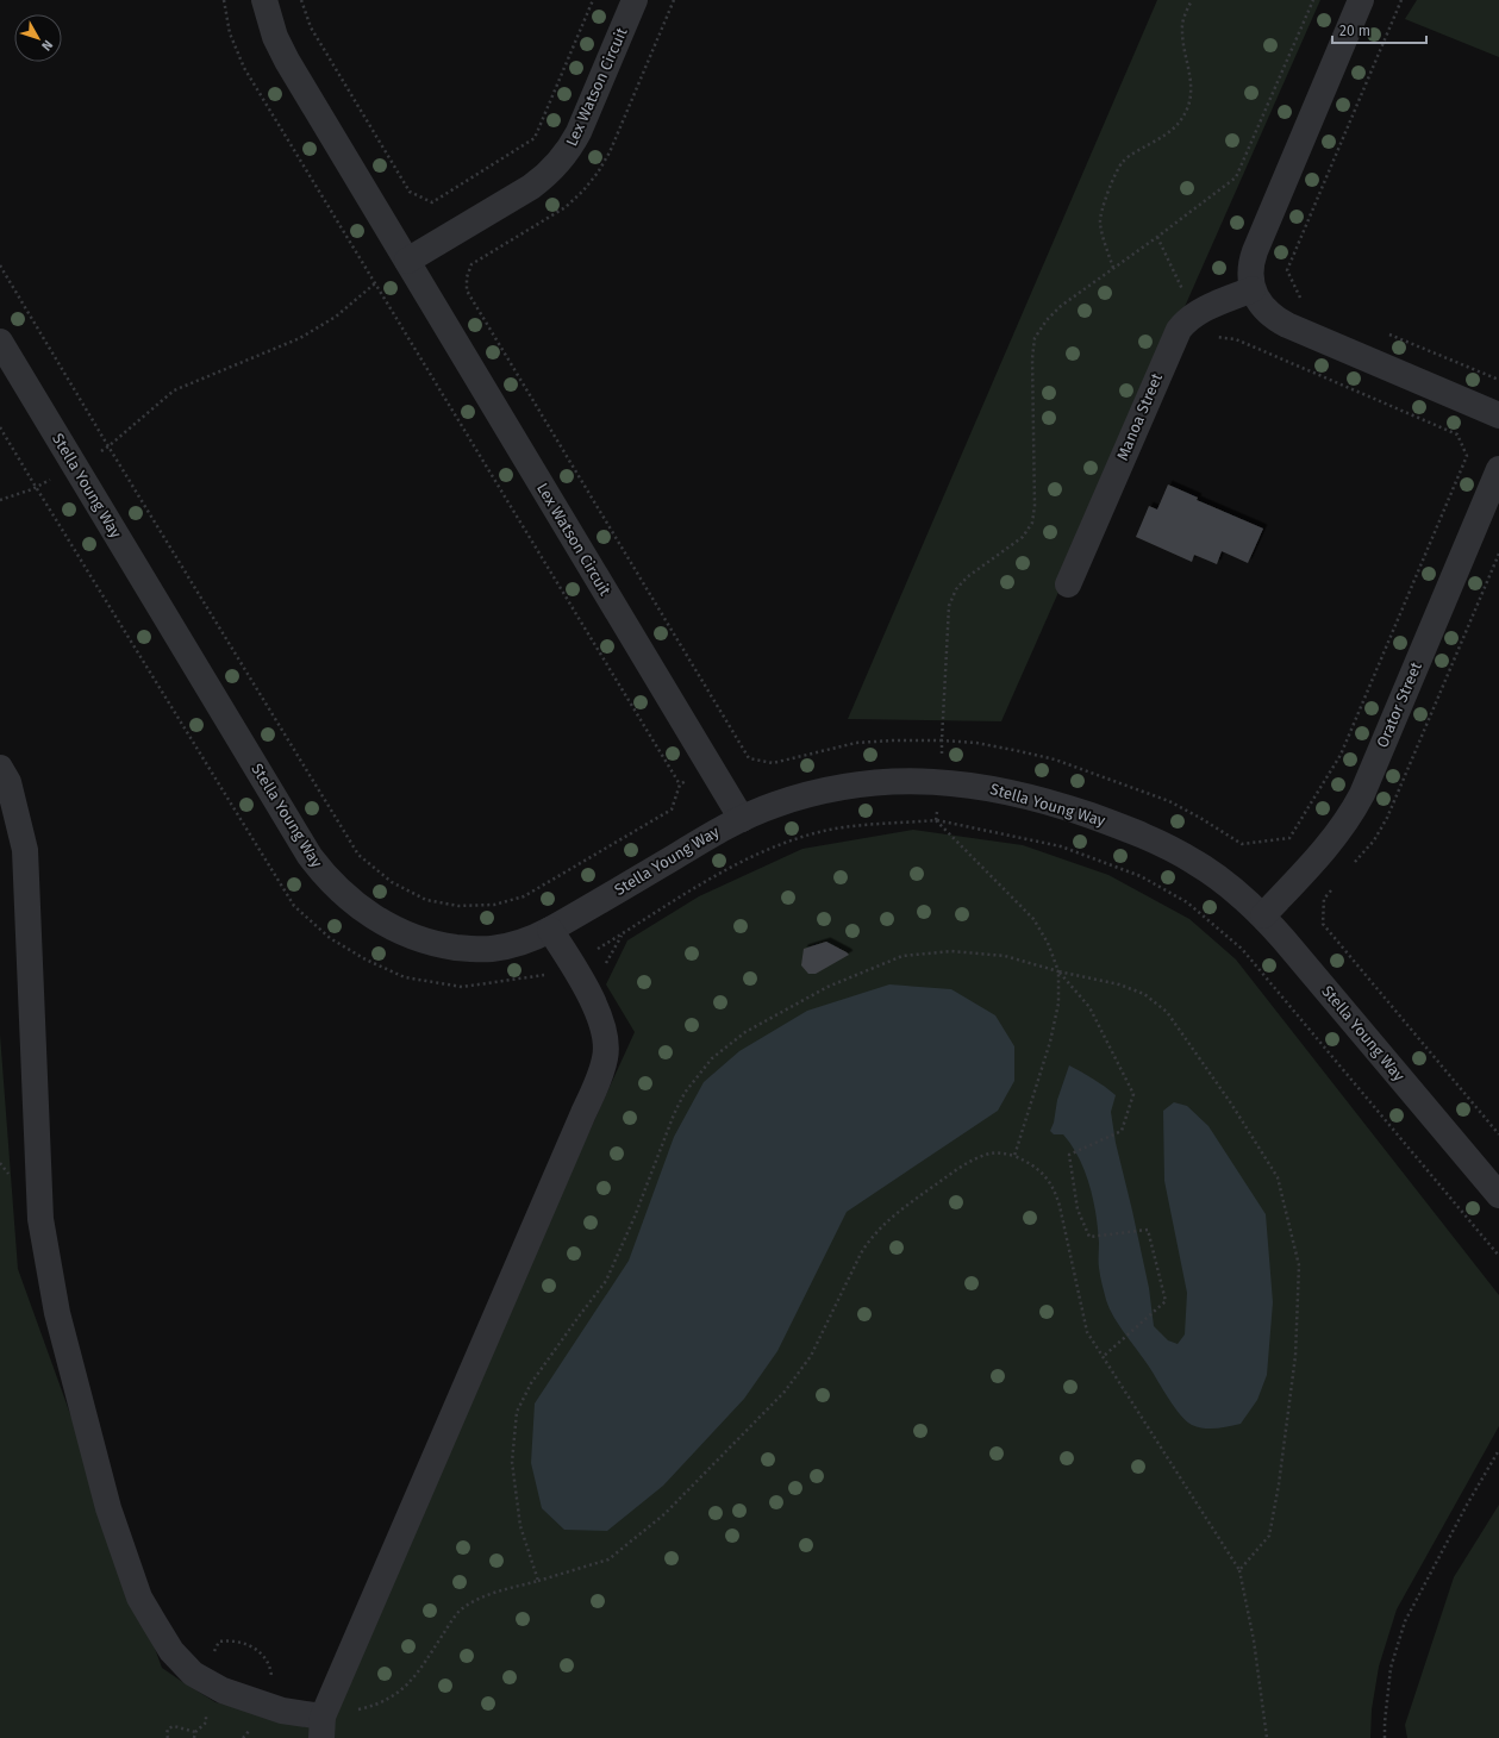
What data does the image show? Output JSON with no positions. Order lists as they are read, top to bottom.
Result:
{
  "streets": {
    "street": [
      "Lex Watson Circuit",
      "Manoa Street",
      "Stella Young Way",
      "Orator Street"
    ]
  },
  "crossings": [
    ["Lex Watson Circuit", "Stella Young Way"],
    ["Stella Young Way", "Orator Street"]
  ],
  "scale_bar": "20 m",
  "north": "bottom right"
}
